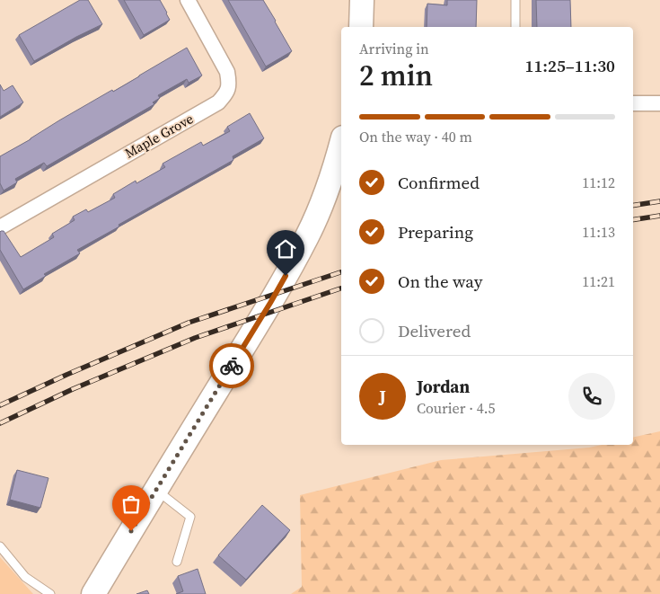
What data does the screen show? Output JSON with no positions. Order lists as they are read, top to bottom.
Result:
{
  "streets": {
    "street": ["Maple Grove"]
  },
  "page": {
    "heading": ["2 min", "Arriving in", "11:25–11:30"],
    "panel": ["Jordan", "Courier · 4.5"],
    "bar": "On the way · 40 m",
    "list": [
      ["Confirmed", "11:12"],
      ["Preparing", "11:13"],
      ["On the way", "11:21"],
      "Delivered"
    ],
    "round": "J"
  }
}
